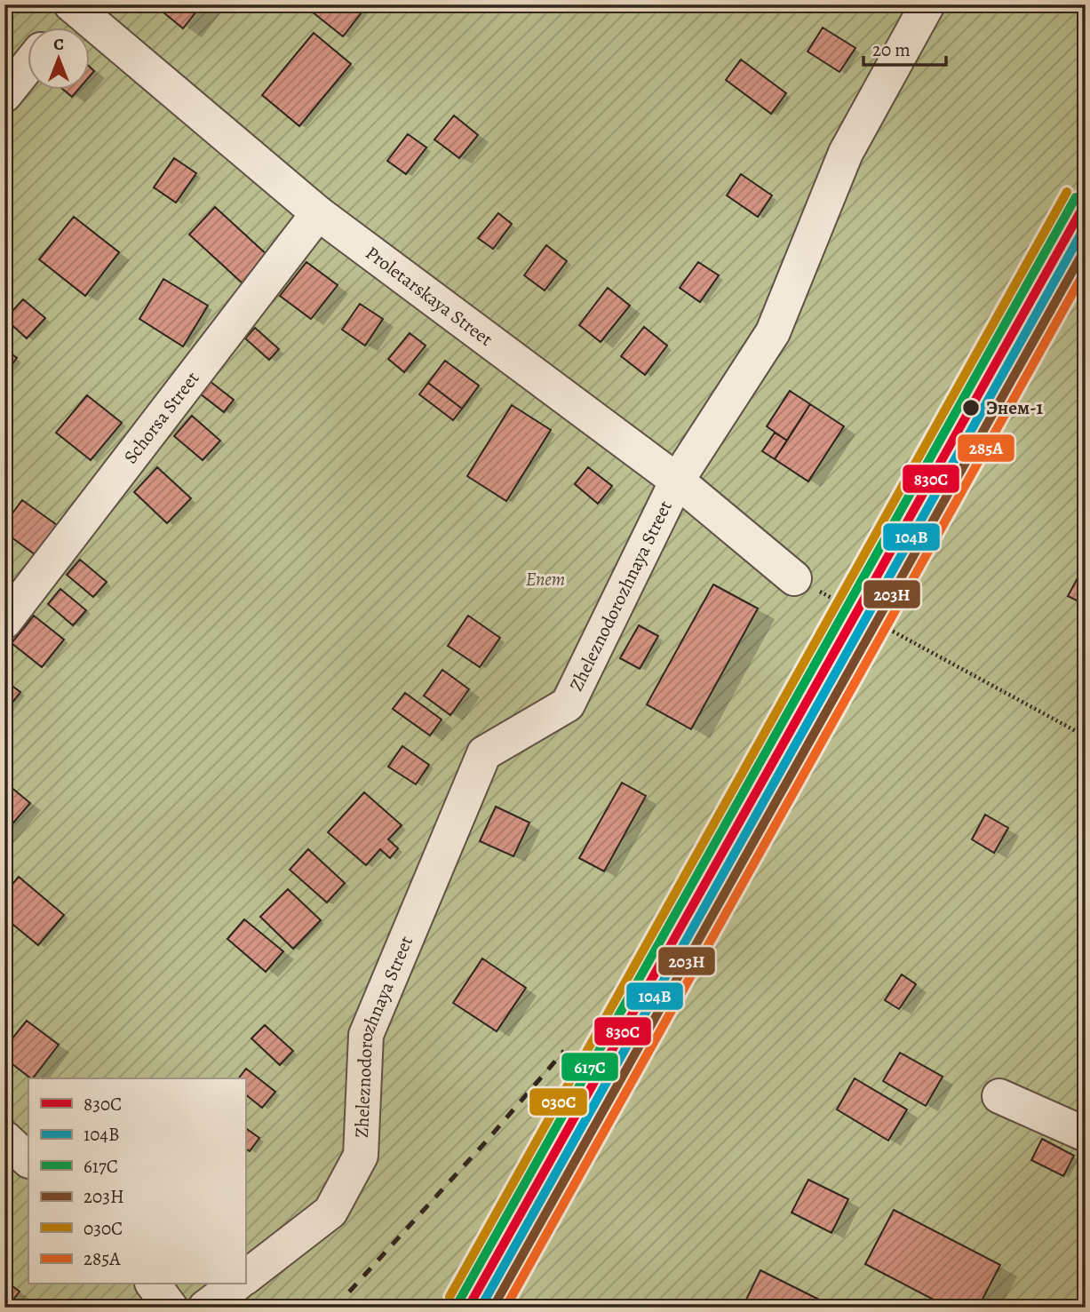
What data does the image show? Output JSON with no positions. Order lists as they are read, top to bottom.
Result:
{
  "streets": {
    "street": ["Proletarskaya Street", "Schorsa Street", "Zheleznodorozhnaya Street"]
  },
  "crossings": [
    ["Proletarskaya Street", "Schorsa Street"],
    ["Proletarskaya Street", "Zheleznodorozhnaya Street"]
  ],
  "parks": ["Enem"],
  "places": ["Энем-1"],
  "lines": [
    "transit line 030C",
    "transit line 617C",
    "transit line 830С",
    "transit line 104В",
    "transit line 203Н",
    "transit line 285А"
  ],
  "legend": [
    "830С",
    "104В",
    "617C",
    "203Н",
    "030C",
    "285А"
  ],
  "scale_bar": "20 m",
  "north": "top"
}
